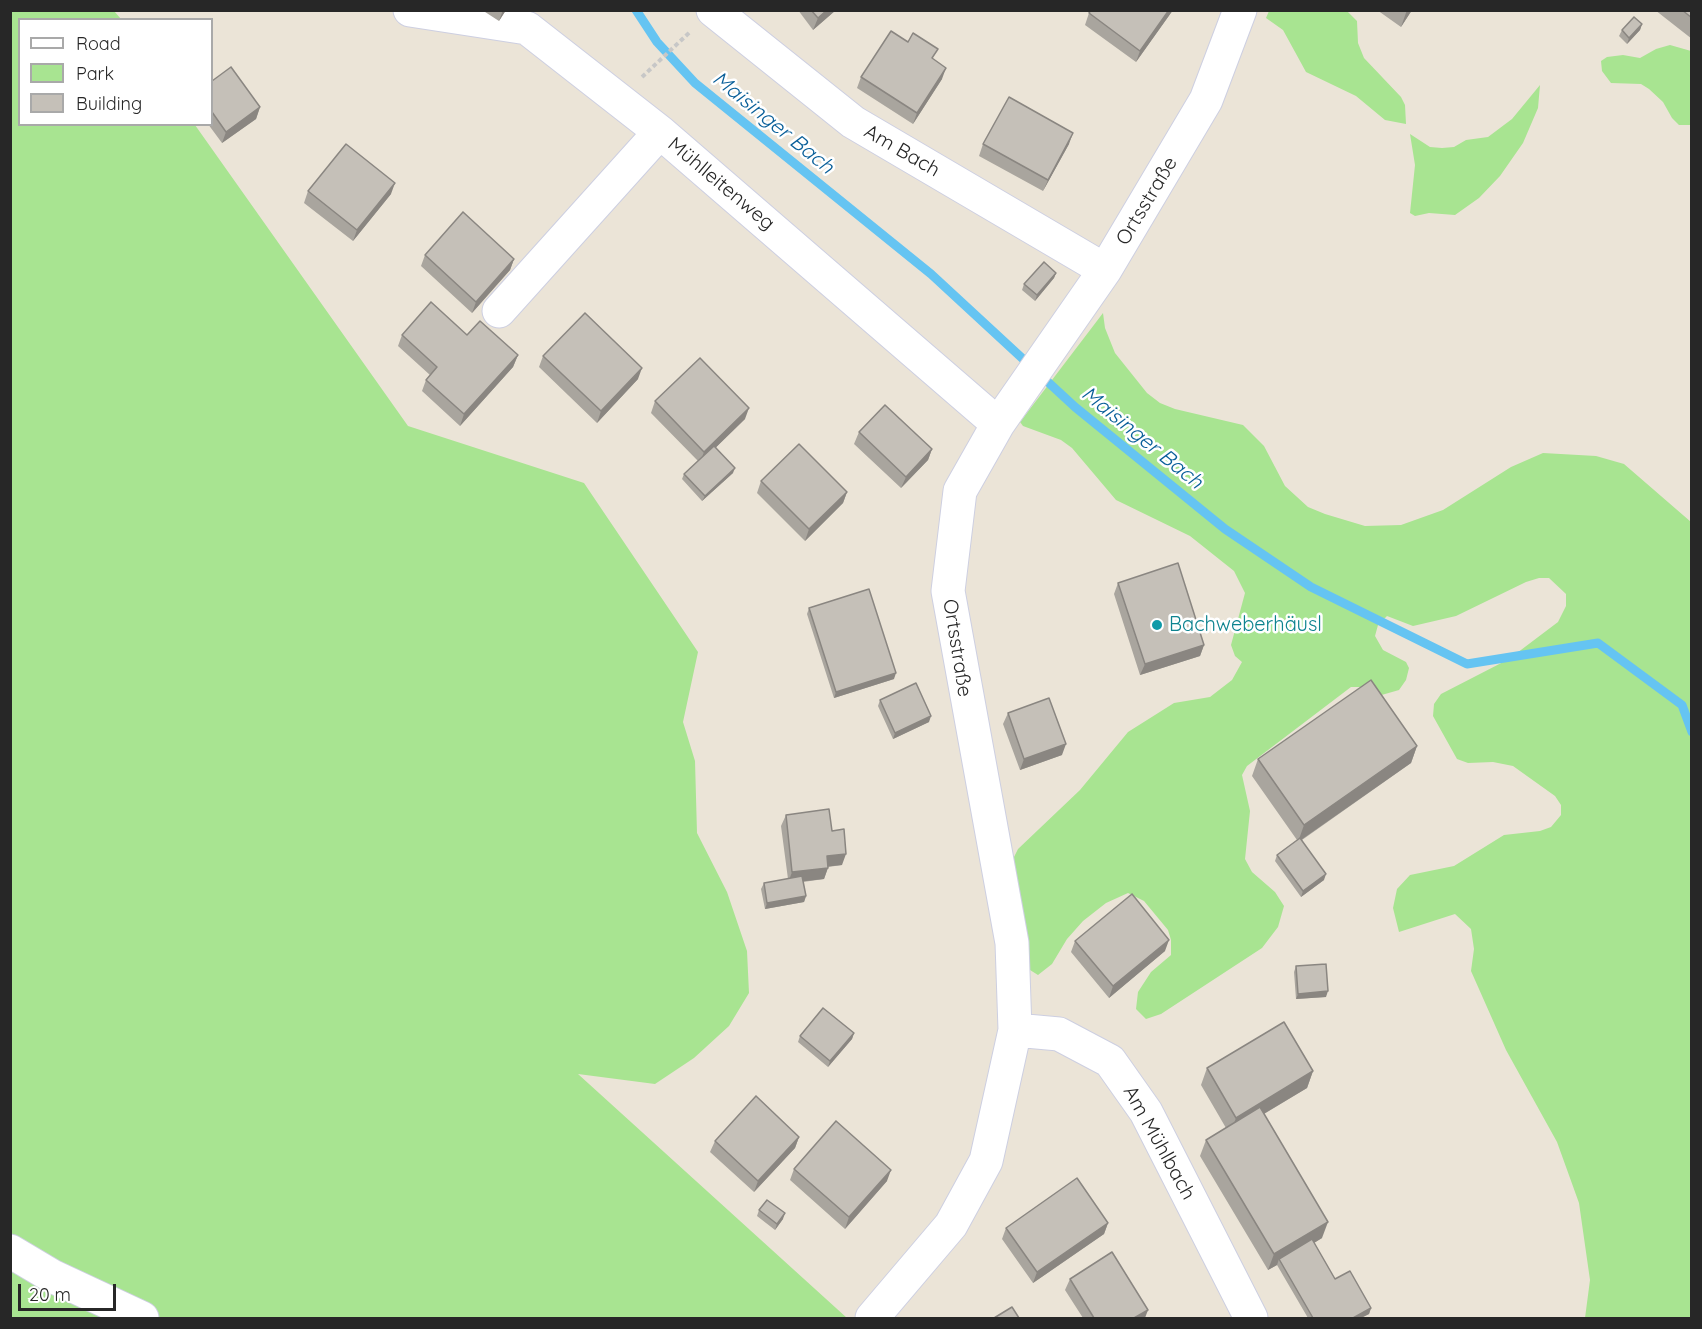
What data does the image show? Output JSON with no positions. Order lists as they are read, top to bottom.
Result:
{
  "streets": {
    "street": [
      "Am Bach",
      "Mühlleitenweg",
      "Ortsstraße",
      "Am Mühlbach"
    ]
  },
  "crossings": [
    ["Am Bach", "Ortsstraße"],
    ["Mühlleitenweg", "Ortsstraße"],
    ["Ortsstraße", "Am Mühlbach"]
  ],
  "water": ["Maisinger Bach"],
  "places": ["Bachweberhäusl"],
  "legend": ["Road", "Park", "Building"],
  "scale_bar": "20 m"
}
